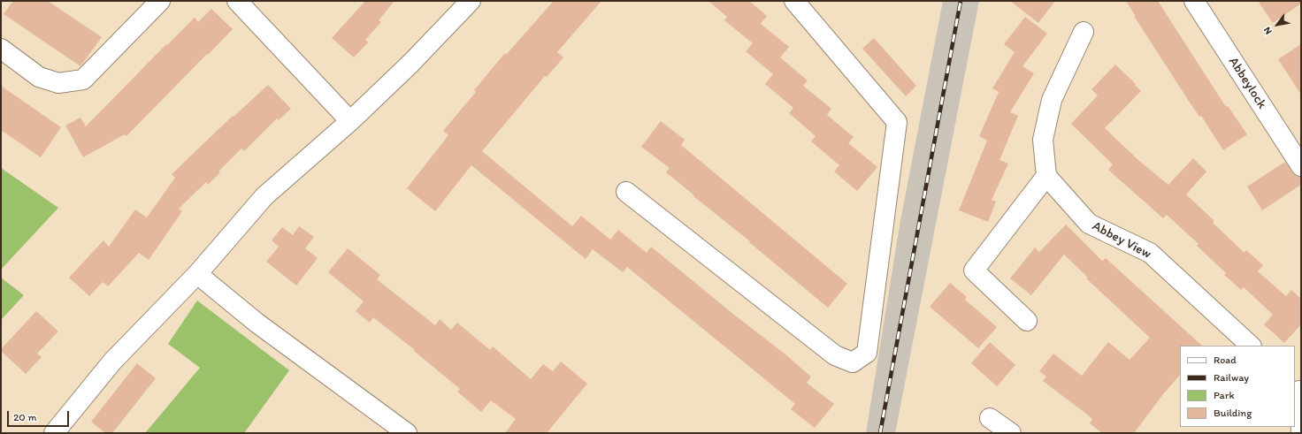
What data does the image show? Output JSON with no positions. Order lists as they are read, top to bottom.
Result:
{
  "streets": {
    "street": ["Abbeylock", "Abbey View"]
  },
  "legend": [
    "Road",
    "Railway",
    "Park",
    "Building"
  ],
  "scale_bar": "20 m",
  "north": "bottom left"
}
